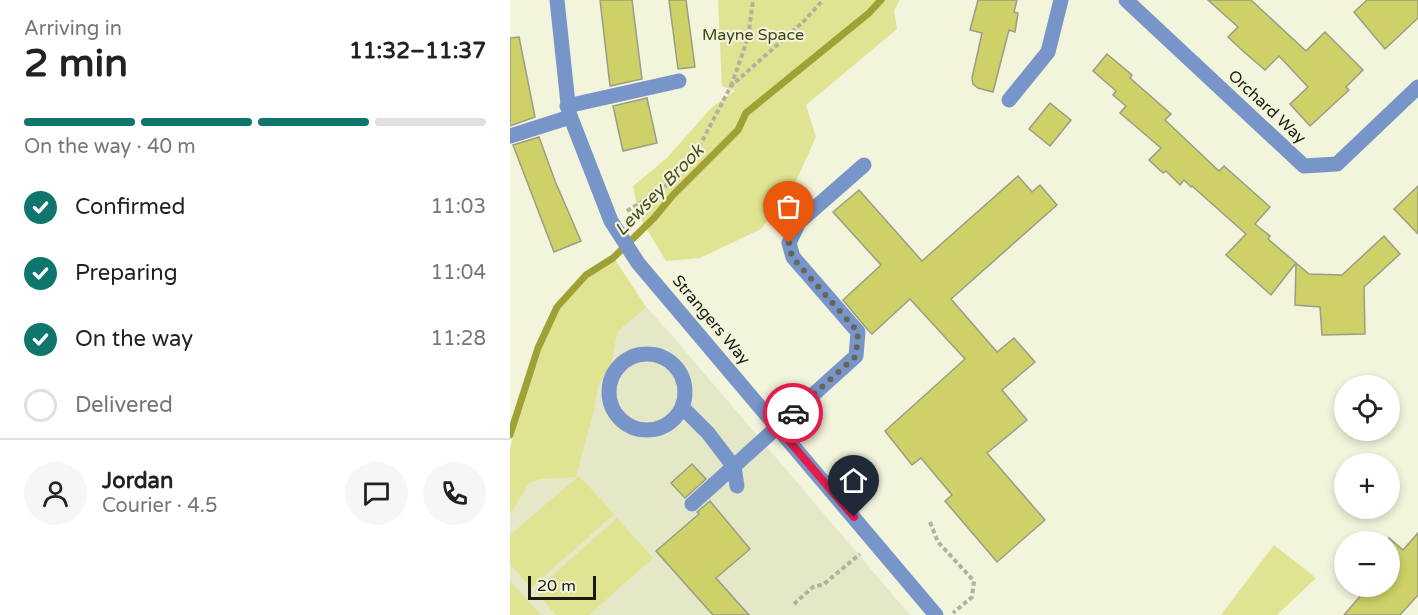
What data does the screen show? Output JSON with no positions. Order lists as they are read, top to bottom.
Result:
{
  "streets": {
    "street": ["Orchard Way", "Strangers Way"]
  },
  "water": ["Lewsey Brook"],
  "parks": ["Mayne Space"],
  "scale_bar": "20 m",
  "page": {
    "heading": ["2 min", "Arriving in", "11:32–11:37"],
    "panel": ["Jordan", "Courier · 4.5"],
    "bar": "On the way · 40 m",
    "list": [
      ["Confirmed", "11:03"],
      ["Preparing", "11:04"],
      ["On the way", "11:28"],
      "Delivered"
    ],
    "map_buttons": ["+", "−"],
    "scale": "20 m"
  }
}
